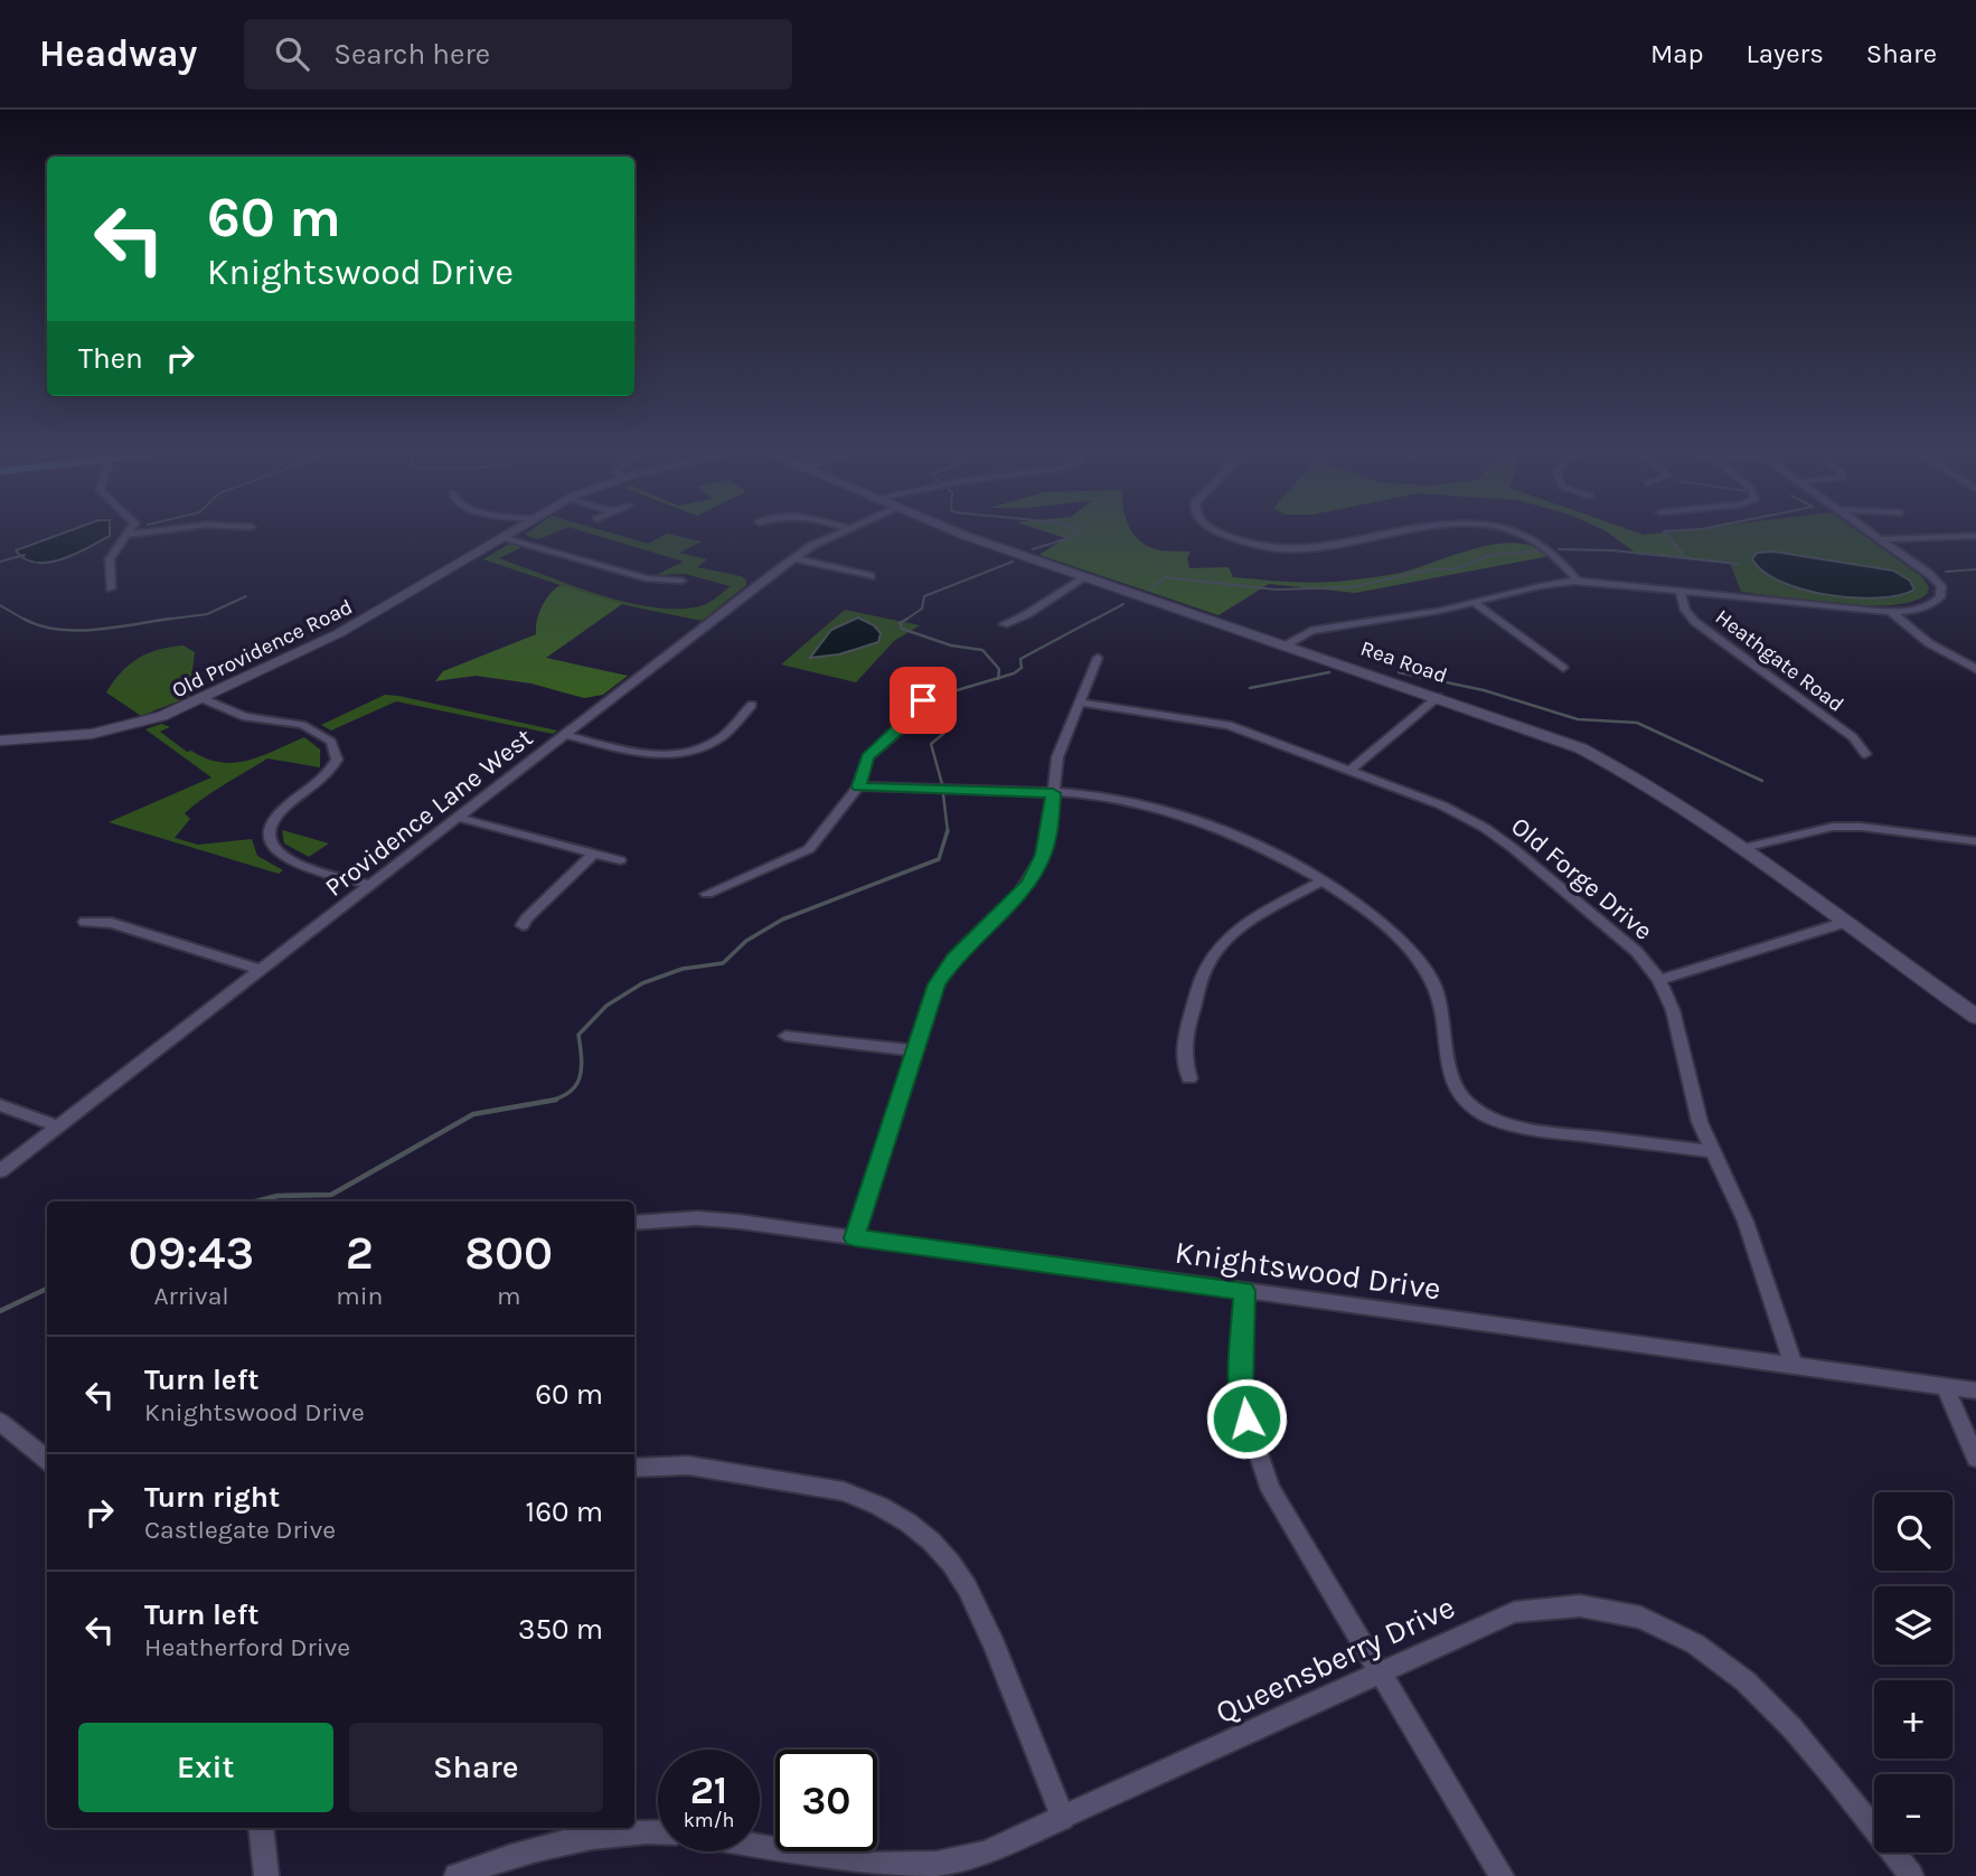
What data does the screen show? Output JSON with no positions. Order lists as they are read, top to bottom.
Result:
{
  "streets": {
    "main road": ["Rea Road"],
    "street": [
      "Old Providence Road",
      "Heathgate Road",
      "Providence Lane West",
      "Old Forge Drive",
      "Knightswood Drive",
      "Queensberry Drive"
    ]
  },
  "crossings": [
    ["Old Forge Drive", "Knightswood Drive"]
  ],
  "page": {
    "header": "Headway",
    "search": "Search here",
    "nav": ["Map", "Layers", "Share"],
    "turn": ["60 m", "Knightswood Drive"],
    "then": "Then",
    "eta": [
      "09:43",
      "Arrival",
      "2",
      "min",
      "800",
      "m"
    ],
    "list": [
      {
        "name": "Turn left",
        "note": "Knightswood Drive",
        "value": "60 m"
      },
      {
        "name": "Turn right",
        "note": "Castlegate Drive",
        "value": "160 m"
      },
      {
        "name": "Turn left",
        "note": "Heatherford Drive",
        "value": "350 m"
      }
    ],
    "map_buttons": ["+", "−"],
    "buttons": ["Exit", "Share"],
    "speed": "21 km/h",
    "limit": "30"
  }
}
